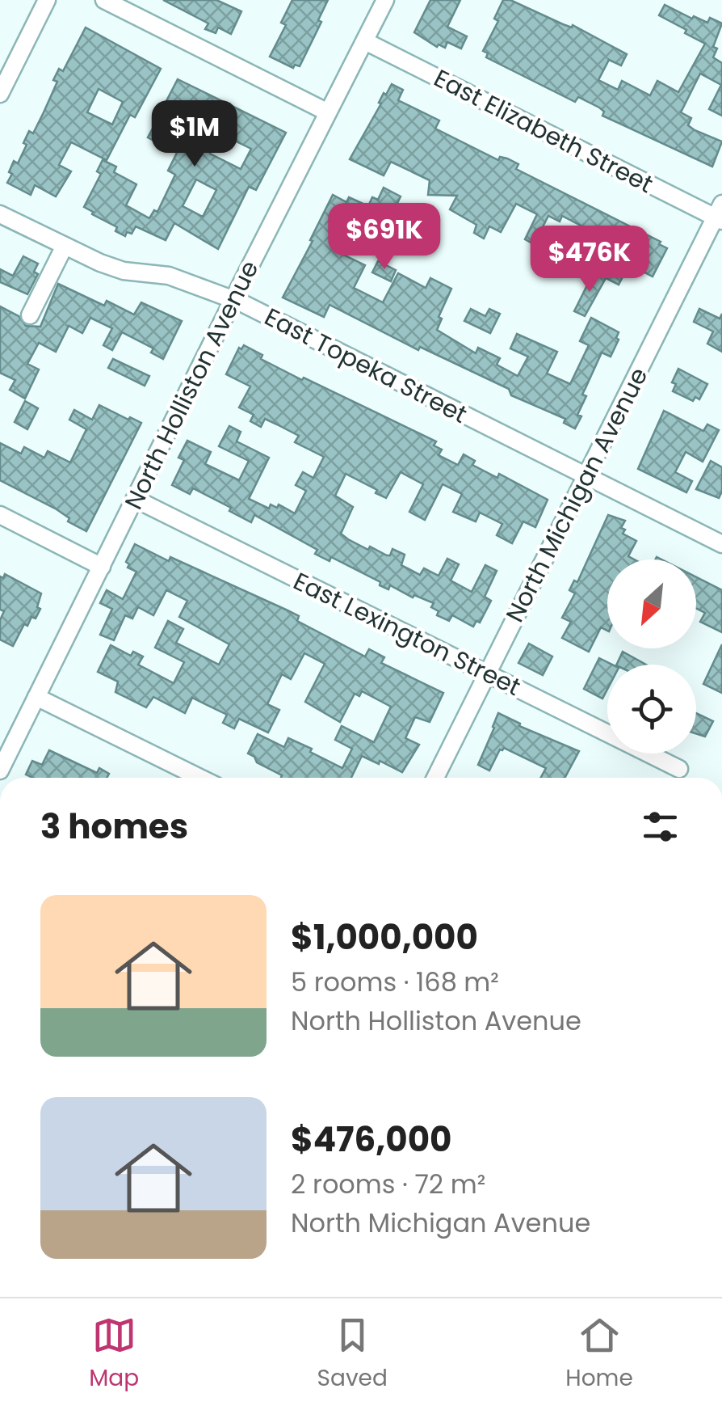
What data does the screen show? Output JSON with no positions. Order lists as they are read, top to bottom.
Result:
{
  "streets": {
    "street": [
      "East Elizabeth Street",
      "East Topeka Street",
      "North Holliston Avenue",
      "North Michigan Avenue",
      "East Lexington Street"
    ]
  },
  "crossings": [
    ["East Elizabeth Street", "North Holliston Avenue"],
    ["East Elizabeth Street", "North Michigan Avenue"],
    ["East Topeka Street", "North Holliston Avenue"],
    ["East Topeka Street", "North Michigan Avenue"],
    ["North Holliston Avenue", "East Lexington Street"],
    ["North Michigan Avenue", "East Lexington Street"]
  ],
  "north": "bottom left",
  "page": {
    "price": ["$1M", "$691K", "$476K"],
    "heading": "3 homes",
    "list": [
      {
        "name": "$1,000,000",
        "note": "5 rooms · 168 m² · North Holliston Avenue"
      },
      {
        "name": "$476,000",
        "note": "2 rooms · 72 m² · North Michigan Avenue"
      }
    ],
    "tabs": ["Map", "Saved", "Home"]
  }
}
